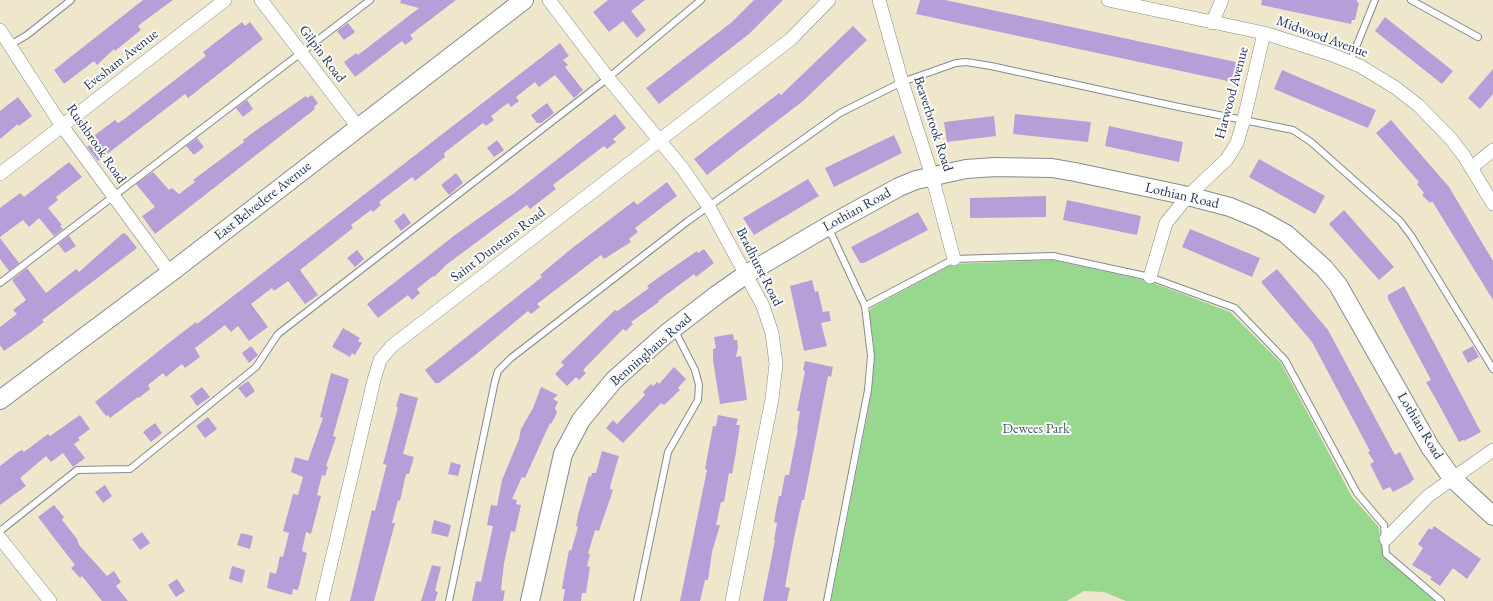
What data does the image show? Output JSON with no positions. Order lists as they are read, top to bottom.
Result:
{
  "streets": {
    "street": [
      "Midwood Avenue",
      "Gilpin Road",
      "Evesham Avenue",
      "Harwood Avenue",
      "Beaverbrook Road",
      "Rushbrook Road",
      "Lothian Road",
      "East Belvedere Avenue",
      "Saint Dunstans Road",
      "Bradhurst Road",
      "Benninghaus Road"
    ]
  },
  "crossings": [
    ["Midwood Avenue", "Harwood Avenue"],
    ["Gilpin Road", "East Belvedere Avenue"],
    ["Evesham Avenue", "Rushbrook Road"],
    ["Harwood Avenue", "Lothian Road"],
    ["Beaverbrook Road", "Lothian Road"],
    ["Rushbrook Road", "East Belvedere Avenue"],
    ["Lothian Road", "Bradhurst Road"],
    ["Lothian Road", "Benninghaus Road"],
    ["Saint Dunstans Road", "Bradhurst Road"],
    ["Bradhurst Road", "Benninghaus Road"]
  ],
  "parks": ["Dewees Park"]
}
